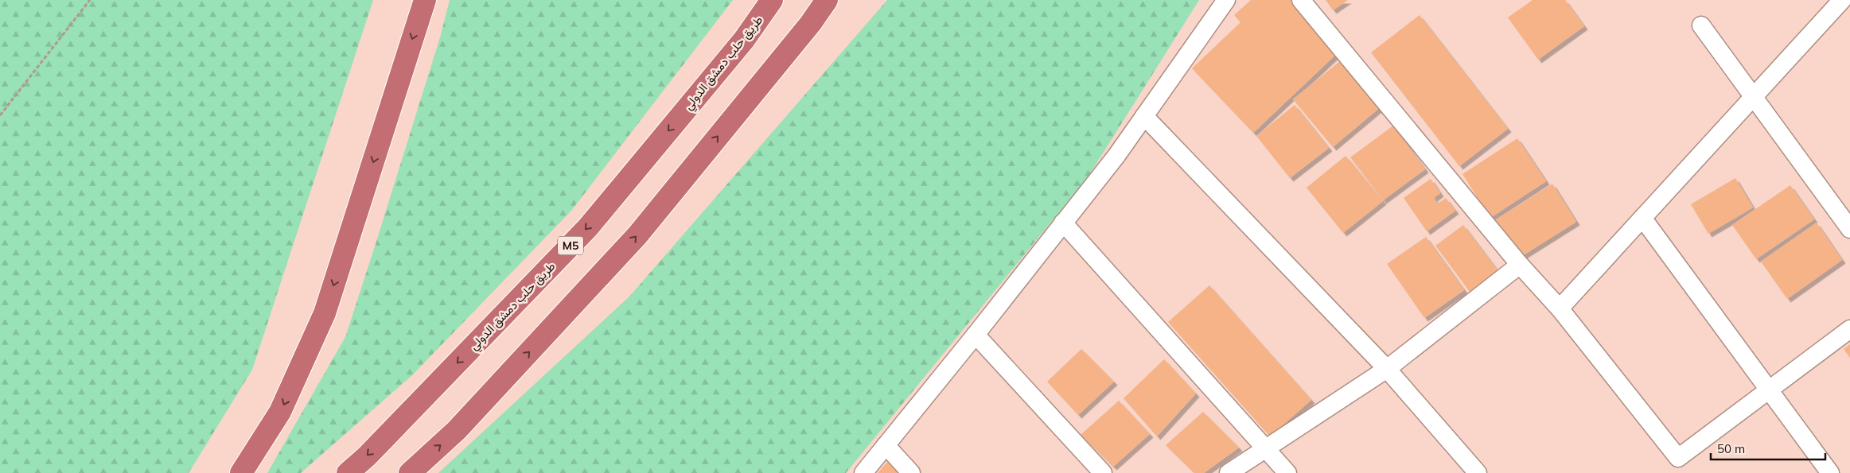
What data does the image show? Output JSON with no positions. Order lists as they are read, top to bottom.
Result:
{
  "streets": {
    "highway": ["طريق حلب دمشق الدولي", "M5"]
  },
  "scale_bar": "50 m"
}
